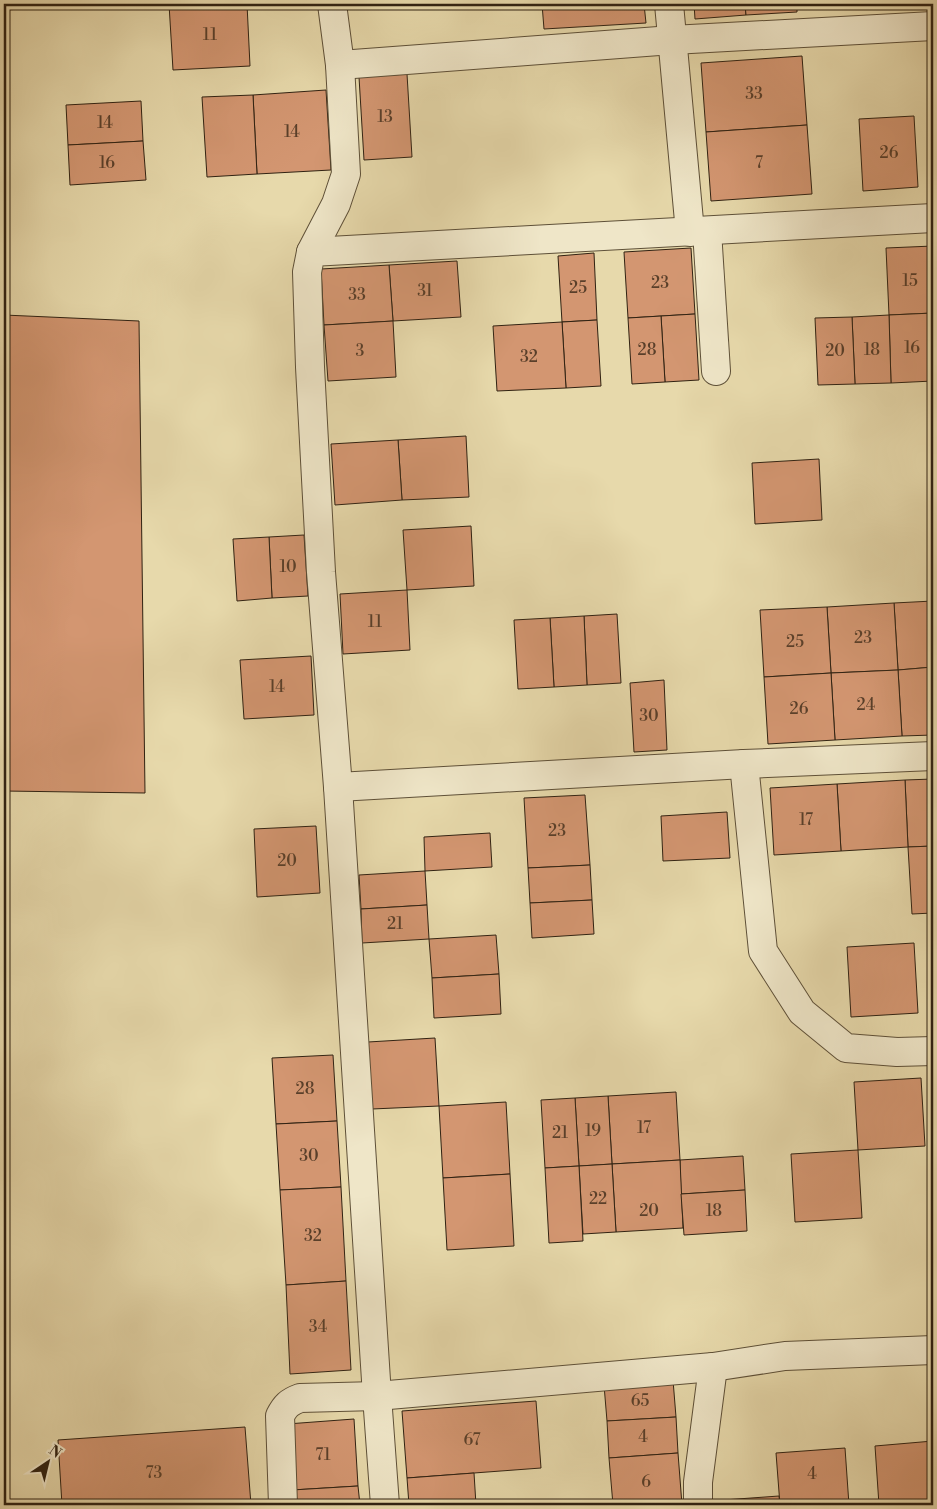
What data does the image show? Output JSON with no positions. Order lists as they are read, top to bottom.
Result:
{
  "house_numbers": [
    "11",
    "33",
    "13",
    "14",
    "14",
    "26",
    "16",
    "7",
    "15",
    "23",
    "25",
    "31",
    "33",
    "16",
    "28",
    "18",
    "3",
    "20",
    "32",
    "10",
    "11",
    "23",
    "25",
    "14",
    "24",
    "26",
    "30",
    "17",
    "23",
    "20",
    "21",
    "28",
    "17",
    "19",
    "21",
    "30",
    "22",
    "20",
    "18",
    "32",
    "34",
    "65",
    "4",
    "67",
    "71",
    "73",
    "4",
    "6"
  ],
  "north": "top right"
}
